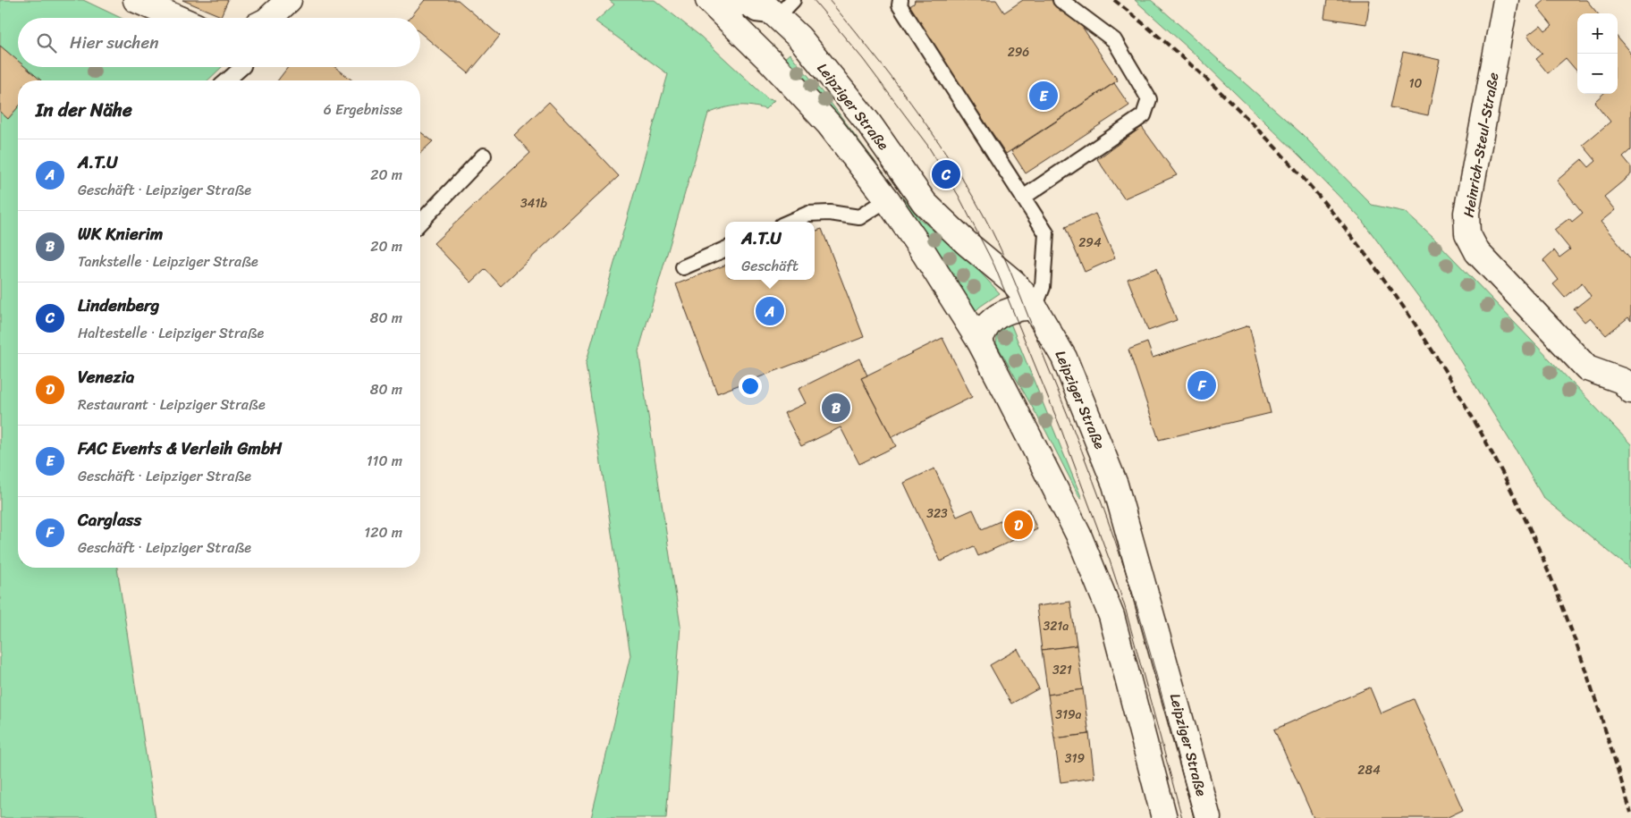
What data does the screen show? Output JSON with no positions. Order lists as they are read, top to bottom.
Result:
{
  "streets": {
    "main road": ["Leipziger Straße", "Heinrich-Steul-Straße"]
  },
  "house_numbers": [
    "296",
    "10",
    "341b",
    "294",
    "323",
    "321a",
    "321",
    "319a",
    "319",
    "284"
  ],
  "page": {
    "map_buttons": ["+", "−"],
    "search": "Hier suchen",
    "pins": [
      "E",
      "C",
      "A",
      "F",
      "B",
      "D"
    ],
    "heading": ["In der Nähe", "6 Ergebnisse"],
    "list": [
      {
        "mark": "A",
        "name": "A.T.U",
        "note": "Geschäft · Leipziger Straße",
        "value": "20 m"
      },
      {
        "mark": "B",
        "name": "WK Knierim",
        "note": "Tankstelle · Leipziger Straße",
        "value": "20 m"
      },
      {
        "mark": "C",
        "name": "Lindenberg",
        "note": "Haltestelle · Leipziger Straße",
        "value": "80 m"
      },
      {
        "mark": "D",
        "name": "Venezia",
        "note": "Restaurant · Leipziger Straße",
        "value": "80 m"
      },
      {
        "mark": "E",
        "name": "FAC Events & Verleih GmbH",
        "note": "Geschäft · Leipziger Straße",
        "value": "110 m"
      },
      {
        "mark": "F",
        "name": "Carglass",
        "note": "Geschäft · Leipziger Straße",
        "value": "120 m"
      }
    ],
    "popup": ["A.T.U", "Geschäft"]
  }
}
